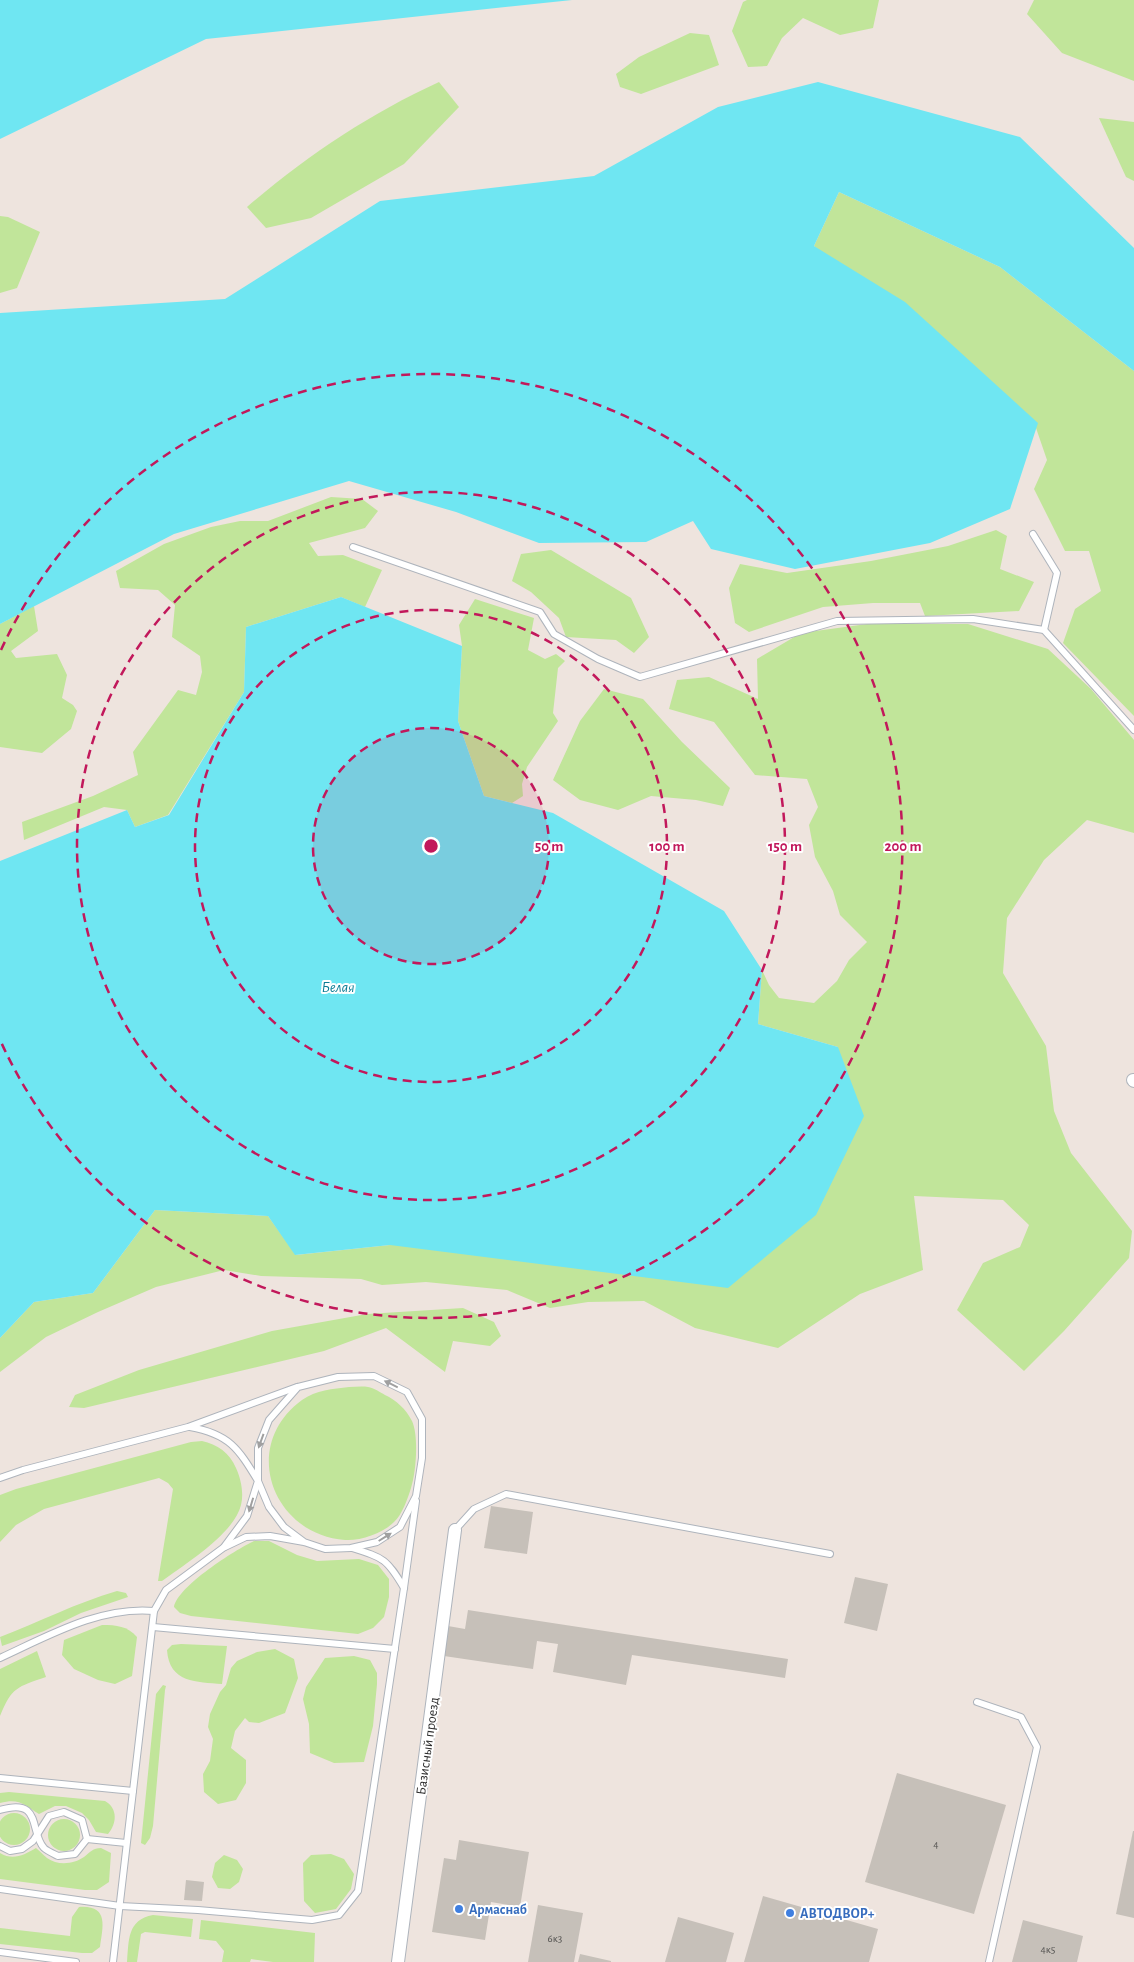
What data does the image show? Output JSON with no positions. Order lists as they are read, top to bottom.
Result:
{
  "streets": {
    "street": ["Базисный проезд"]
  },
  "water": ["Белая"],
  "places": ["Армаснаб", "АВТОДВОР+"],
  "house_numbers": ["4", "6к3", "4к5"],
  "rings": [
    "50 m",
    "100 m",
    "150 m",
    "200 m"
  ]
}
